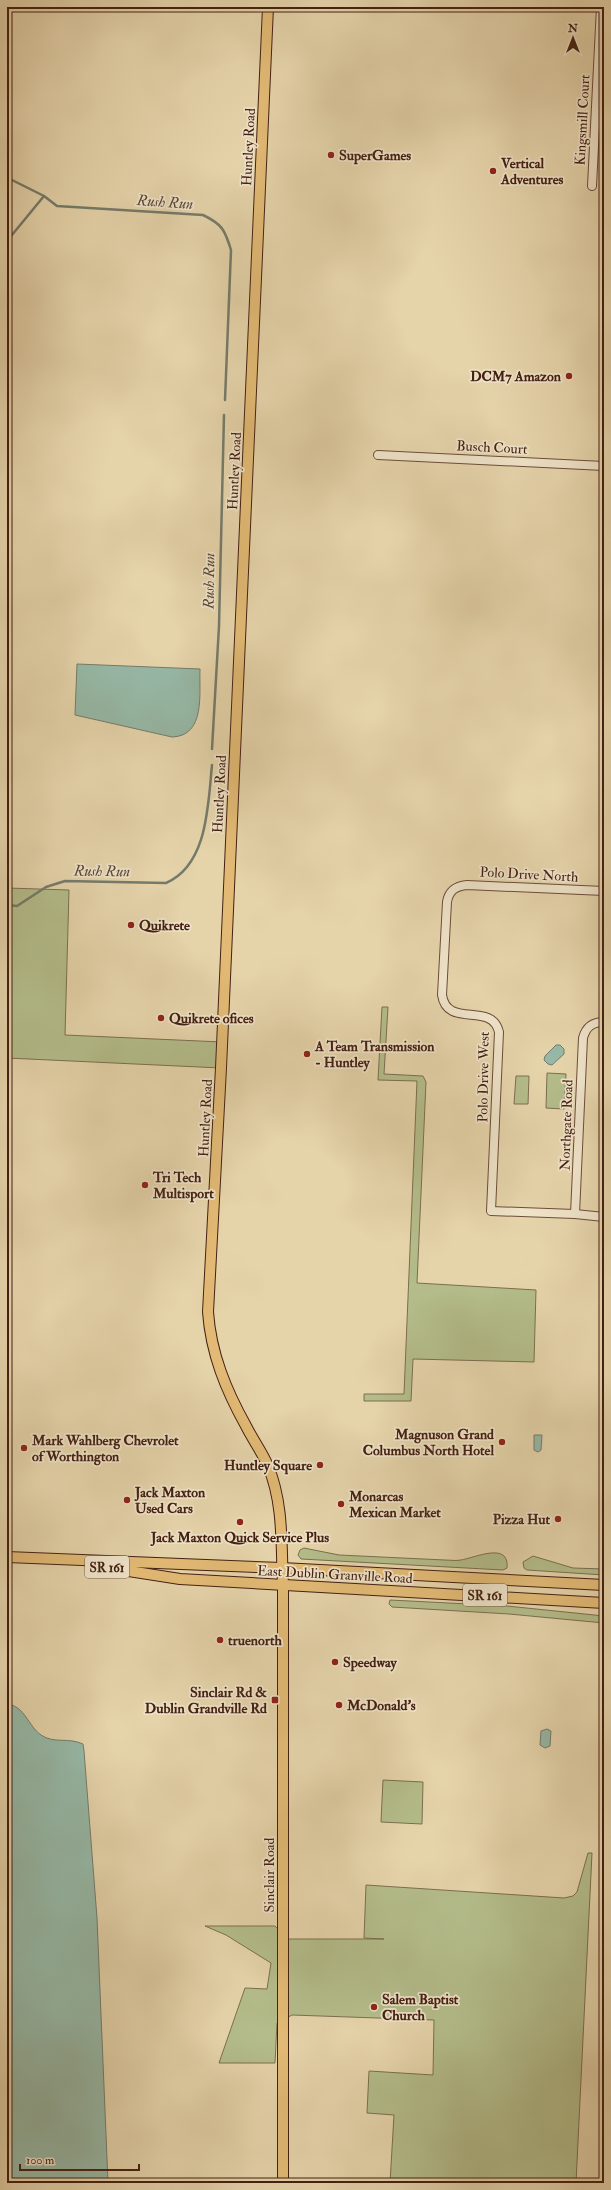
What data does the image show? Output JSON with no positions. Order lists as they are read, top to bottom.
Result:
{
  "streets": {
    "main road": [
      "Huntley Road",
      "SR 161",
      "East Dublin Granville Road",
      "Sinclair Road"
    ],
    "street": [
      "Kingsmill Court",
      "Busch Court",
      "Polo Drive North",
      "Polo Drive West",
      "Northgate Road"
    ]
  },
  "crossings": [
    ["Huntley Road", "East Dublin Granville Road"],
    ["Huntley Road", "Sinclair Road"],
    ["Polo Drive North", "Polo Drive West"],
    ["Polo Drive West", "Northgate Road"],
    ["East Dublin Granville Road", "Sinclair Road"]
  ],
  "water": ["Rush Run"],
  "places": {
    "other": [
      "SuperGames",
      "Vertical Adventures",
      "DCM7 Amazon",
      "Quikrete",
      "Quikrete ofices",
      "A Team Transmission - Huntley",
      "Tri Tech Multisport",
      "Magnuson Grand Columbus North Hotel",
      "Mark Wahlberg Chevrolet of Worthington",
      "Huntley Square",
      "Jack Maxton Used Cars",
      "Monarcas Mexican Market",
      "Pizza Hut",
      "Jack Maxton Quick Service Plus",
      "truenorth",
      "Speedway",
      "McDonald's",
      "Salem Baptist Church"
    ],
    "transit": ["Sinclair Rd & Dublin Grandville Rd"]
  },
  "scale_bar": "100 m",
  "north": "top"
}
